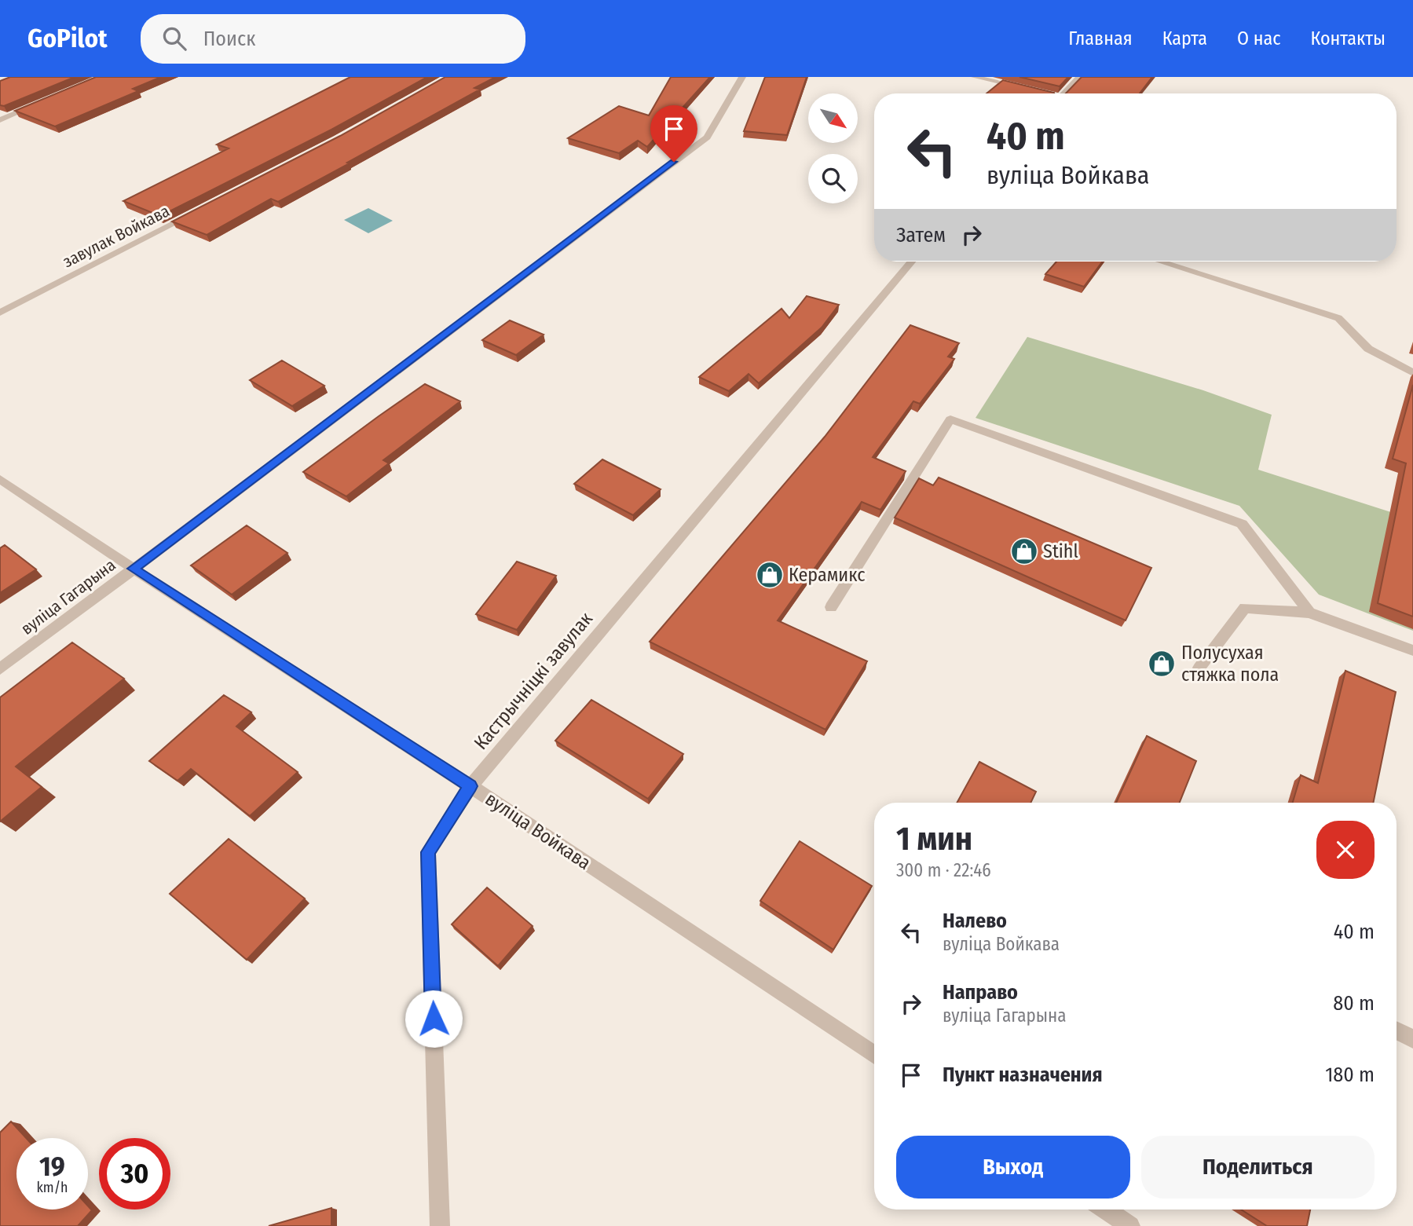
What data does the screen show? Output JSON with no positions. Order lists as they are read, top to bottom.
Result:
{
  "streets": {
    "street": [
      "завулак Войкава",
      "вуліца Гагарына",
      "Кастрычніцкі завулак",
      "вуліца Войкава"
    ]
  },
  "crossings": [
    ["вуліца Гагарына", "вуліца Войкава"],
    ["Кастрычніцкі завулак", "вуліца Войкава"]
  ],
  "places": {
    "shop": ["Stihl", "Керамикс", "Полусухая стяжка пола"]
  },
  "north": "bottom right",
  "page": {
    "header": "GoPilot",
    "search": "Поиск",
    "nav": [
      "Главная",
      "Карта",
      "О нас",
      "Контакты"
    ],
    "turn": ["40 m", "вуліца Войкава"],
    "then": "Затем",
    "heading": ["1 мин", "300 m · 22:46"],
    "list": [
      {
        "name": "Налево",
        "note": "вуліца Войкава",
        "value": "40 m"
      },
      {
        "name": "Направо",
        "note": "вуліца Гагарына",
        "value": "80 m"
      },
      {
        "name": "Пункт назначения",
        "value": "180 m"
      }
    ],
    "buttons": ["Выход", "Поделиться"],
    "speed": "19 km/h",
    "limit": "30"
  }
}
